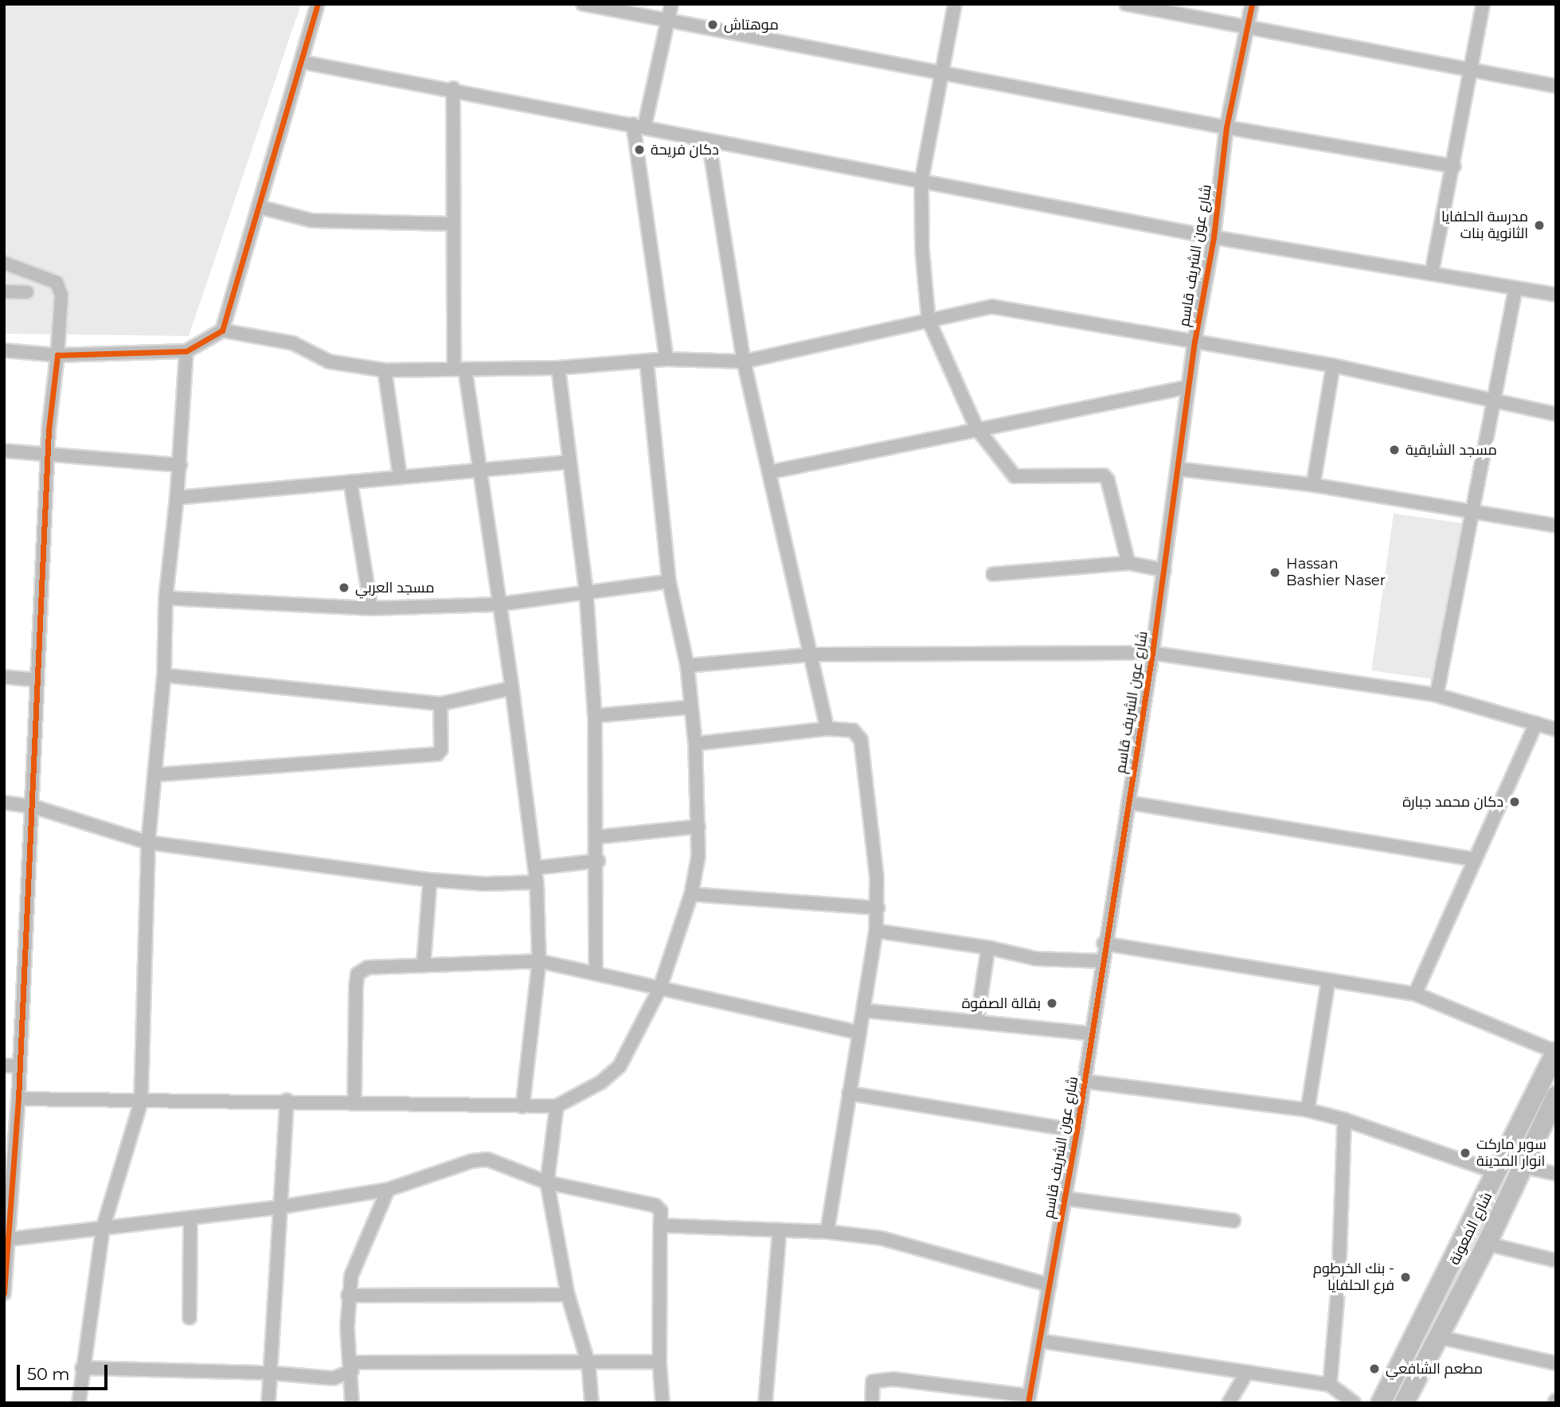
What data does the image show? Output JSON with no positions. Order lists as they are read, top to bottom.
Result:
{
  "streets": {
    "highway": ["شارع المعونة"],
    "street": ["شارع عون الشريف قاسم"]
  },
  "places": [
    "موهتاش",
    "دكان فريحة",
    "مدرسة الحلفايا الثانوية بنات",
    "مسجد الشايقية",
    "Hassan Bashier Naser",
    "مسجد العربي",
    "دكان محمد جبارة",
    "بقالة الصفوة",
    "سوبر ماركت انوار المدينة",
    "بنك الخرطوم - فرع الحلفايا",
    "مطعم الشافعي"
  ],
  "scale_bar": "50 m"
}
